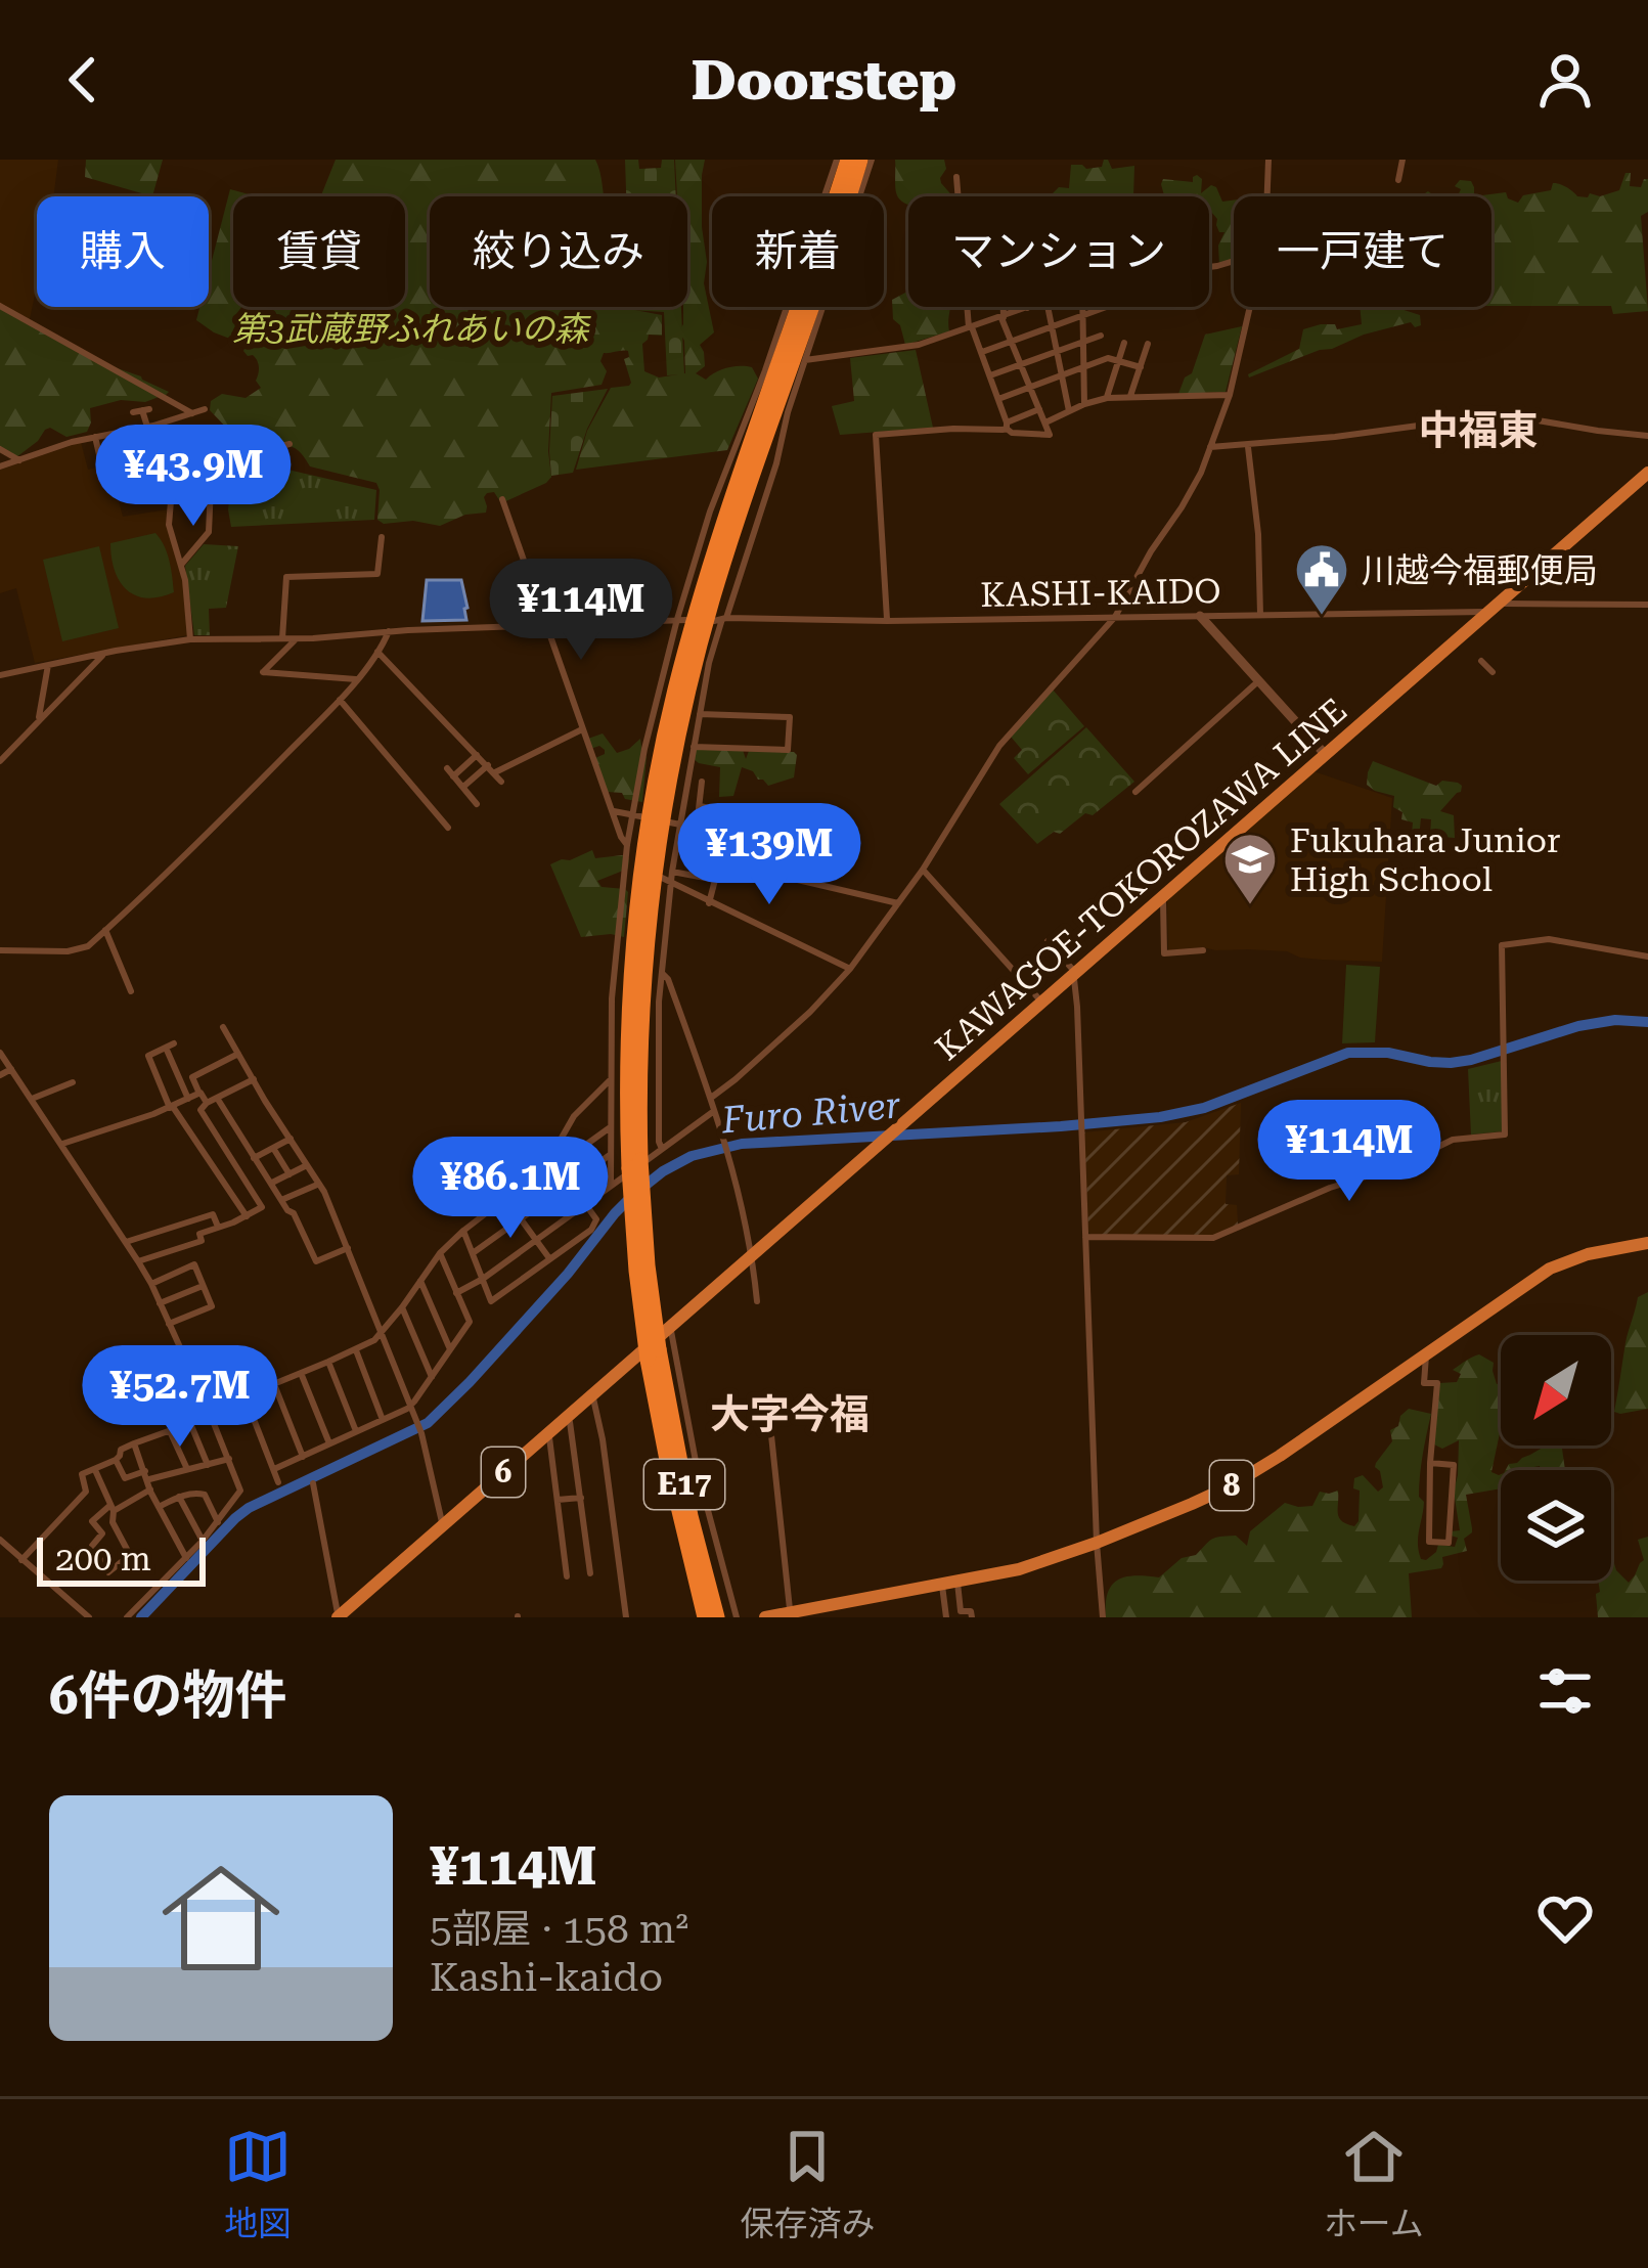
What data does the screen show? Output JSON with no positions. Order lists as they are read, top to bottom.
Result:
{
  "streets": {
    "highway": ["E17"],
    "main road": ["KAWAGOE-TOKOROZAWA LINE", "6", "8"],
    "street": ["KASHI-KAIDO"]
  },
  "crossings": [
    ["KASHI-KAIDO", "KAWAGOE-TOKOROZAWA LINE"]
  ],
  "districts": ["中福東", "大字今福"],
  "water": ["Furo River"],
  "parks": ["第3武蔵野ふれあいの森"],
  "places": {
    "public building": ["川越今福郵便局"],
    "school or university": ["Fukuhara Junior High School"]
  },
  "scale_bar": "200 m",
  "north": "bottom left",
  "page": {
    "header": "Doorstep",
    "chip": [
      "購入",
      "賃貸",
      "絞り込み",
      "新着",
      "マンション",
      "一戸建て"
    ],
    "price": [
      "¥43.9M",
      "¥114M",
      "¥139M",
      "¥114M",
      "¥86.1M",
      "¥52.7M"
    ],
    "scale": "200 m",
    "heading": "6件の物件",
    "list": [
      {
        "name": "¥114M",
        "note": "5部屋 · 158 m² · Kashi-kaido"
      }
    ],
    "tabs": ["地図", "保存済み", "ホーム"]
  }
}
